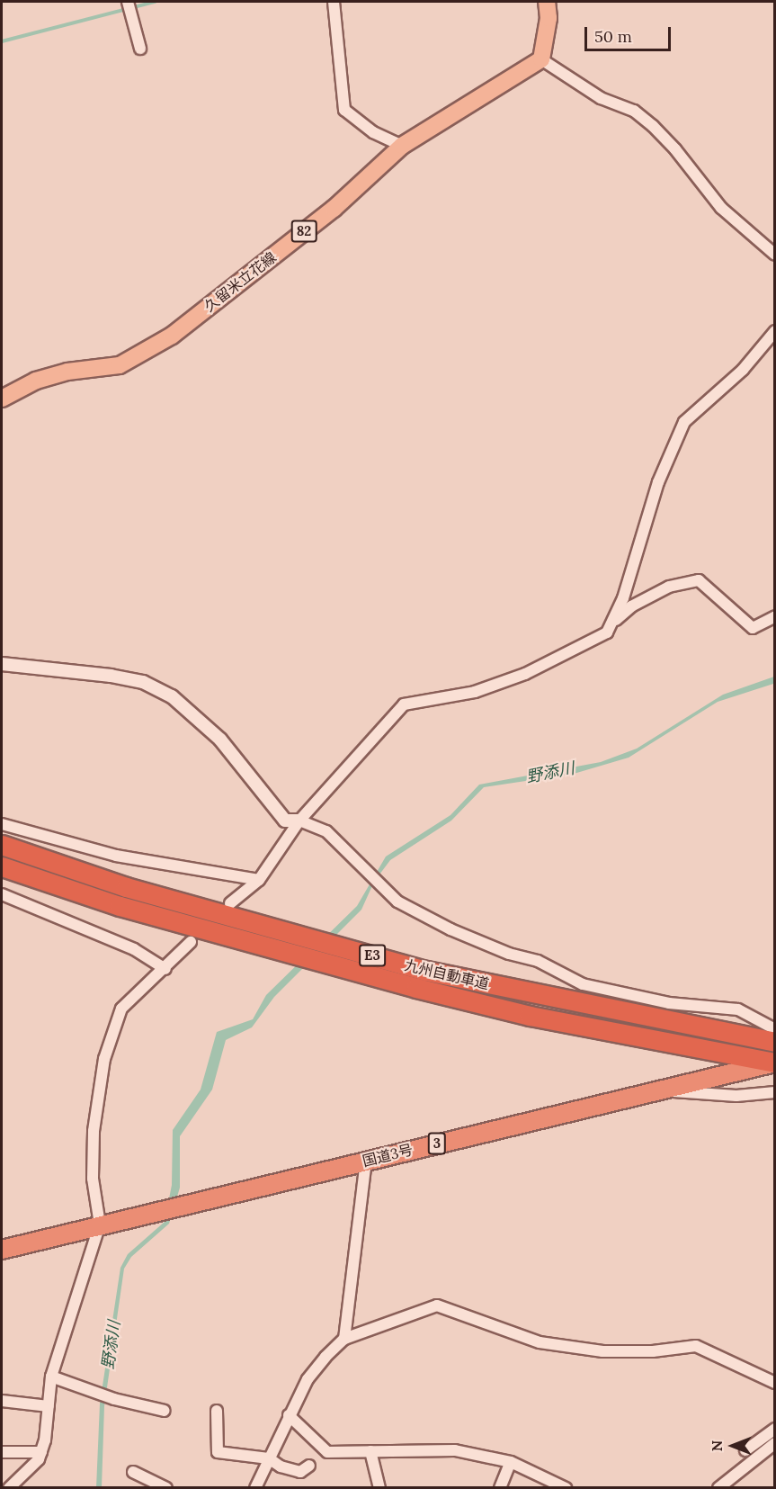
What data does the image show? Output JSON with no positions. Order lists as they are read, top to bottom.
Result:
{
  "streets": {
    "highway": [
      "E3",
      "九州自動車道",
      "3",
      "国道3号"
    ],
    "main road": ["82", "久留米立花線"]
  },
  "crossings": [
    ["九州自動車道", "国道3号"]
  ],
  "water": ["野添川"],
  "scale_bar": "50 m",
  "north": "left"
}
